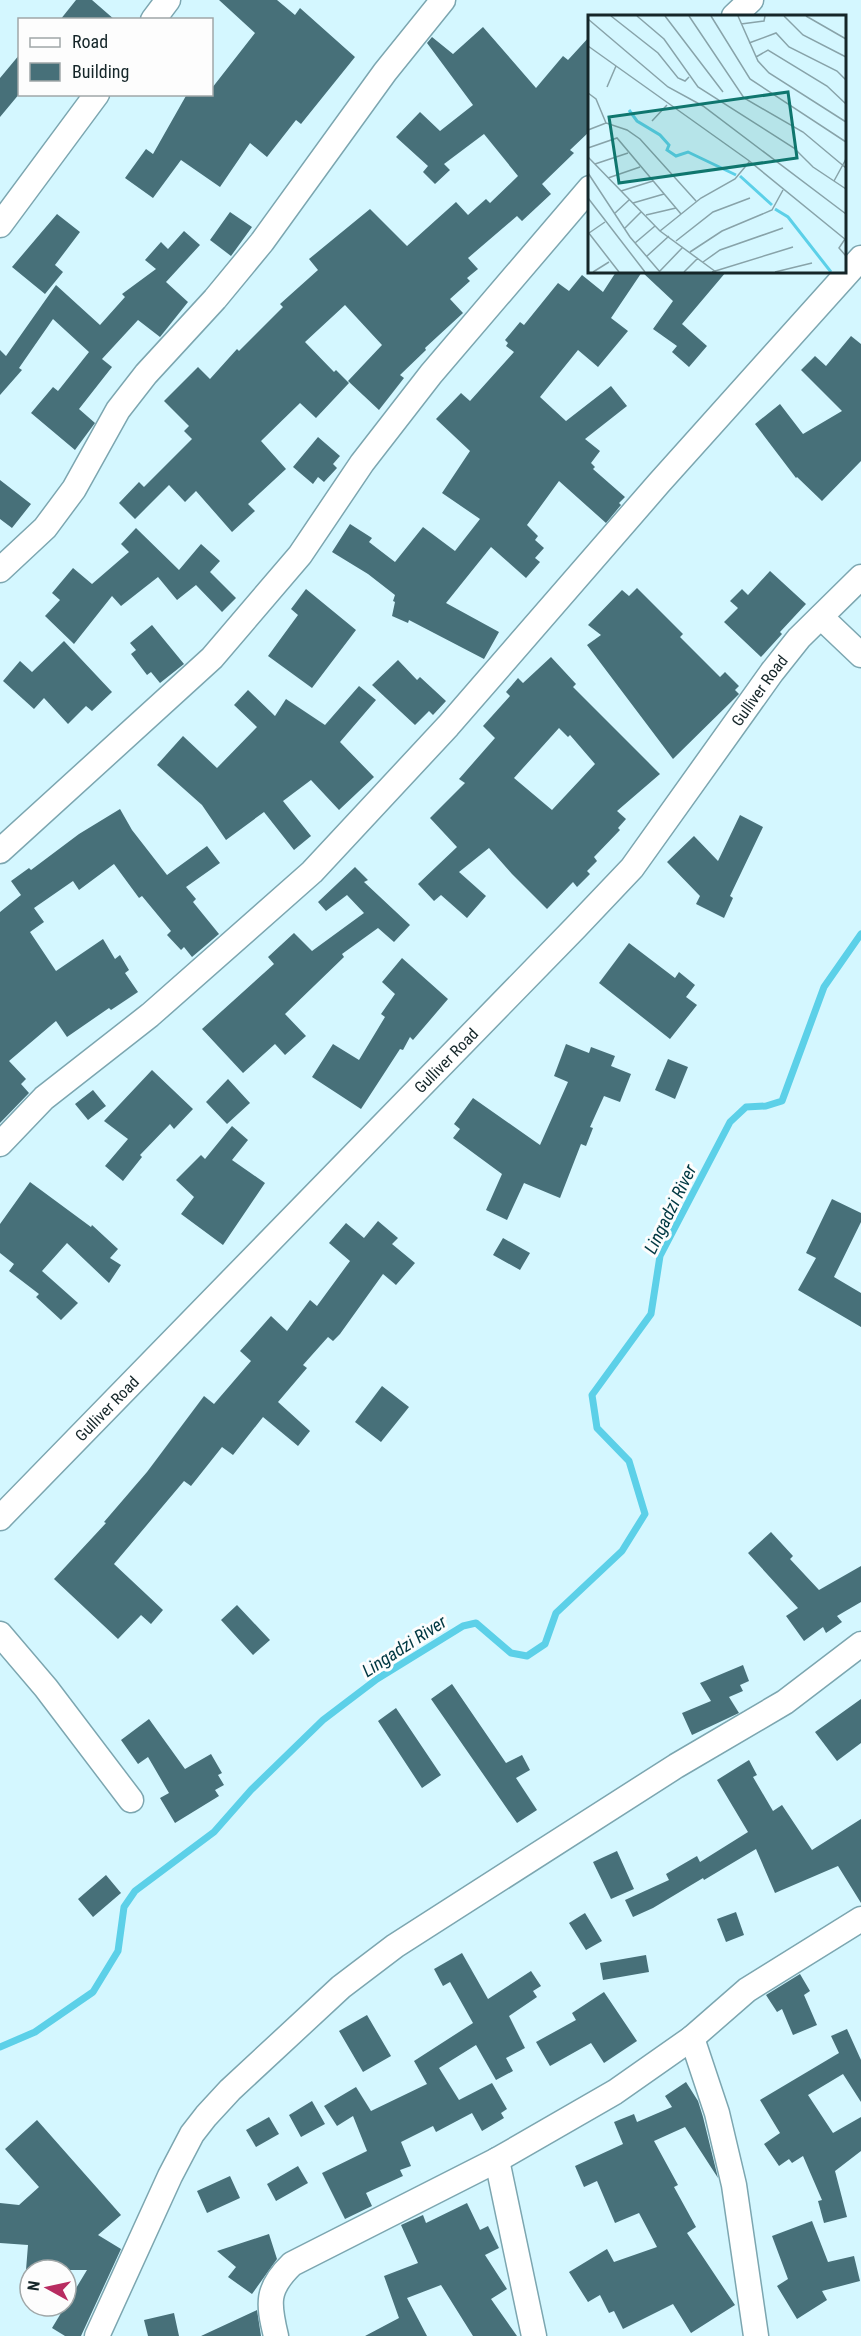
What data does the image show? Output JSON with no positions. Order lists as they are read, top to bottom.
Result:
{
  "streets": {
    "street": ["Gulliver Road"]
  },
  "water": ["Lingadzi River"],
  "legend": ["Road", "Building"],
  "north": "left"
}
